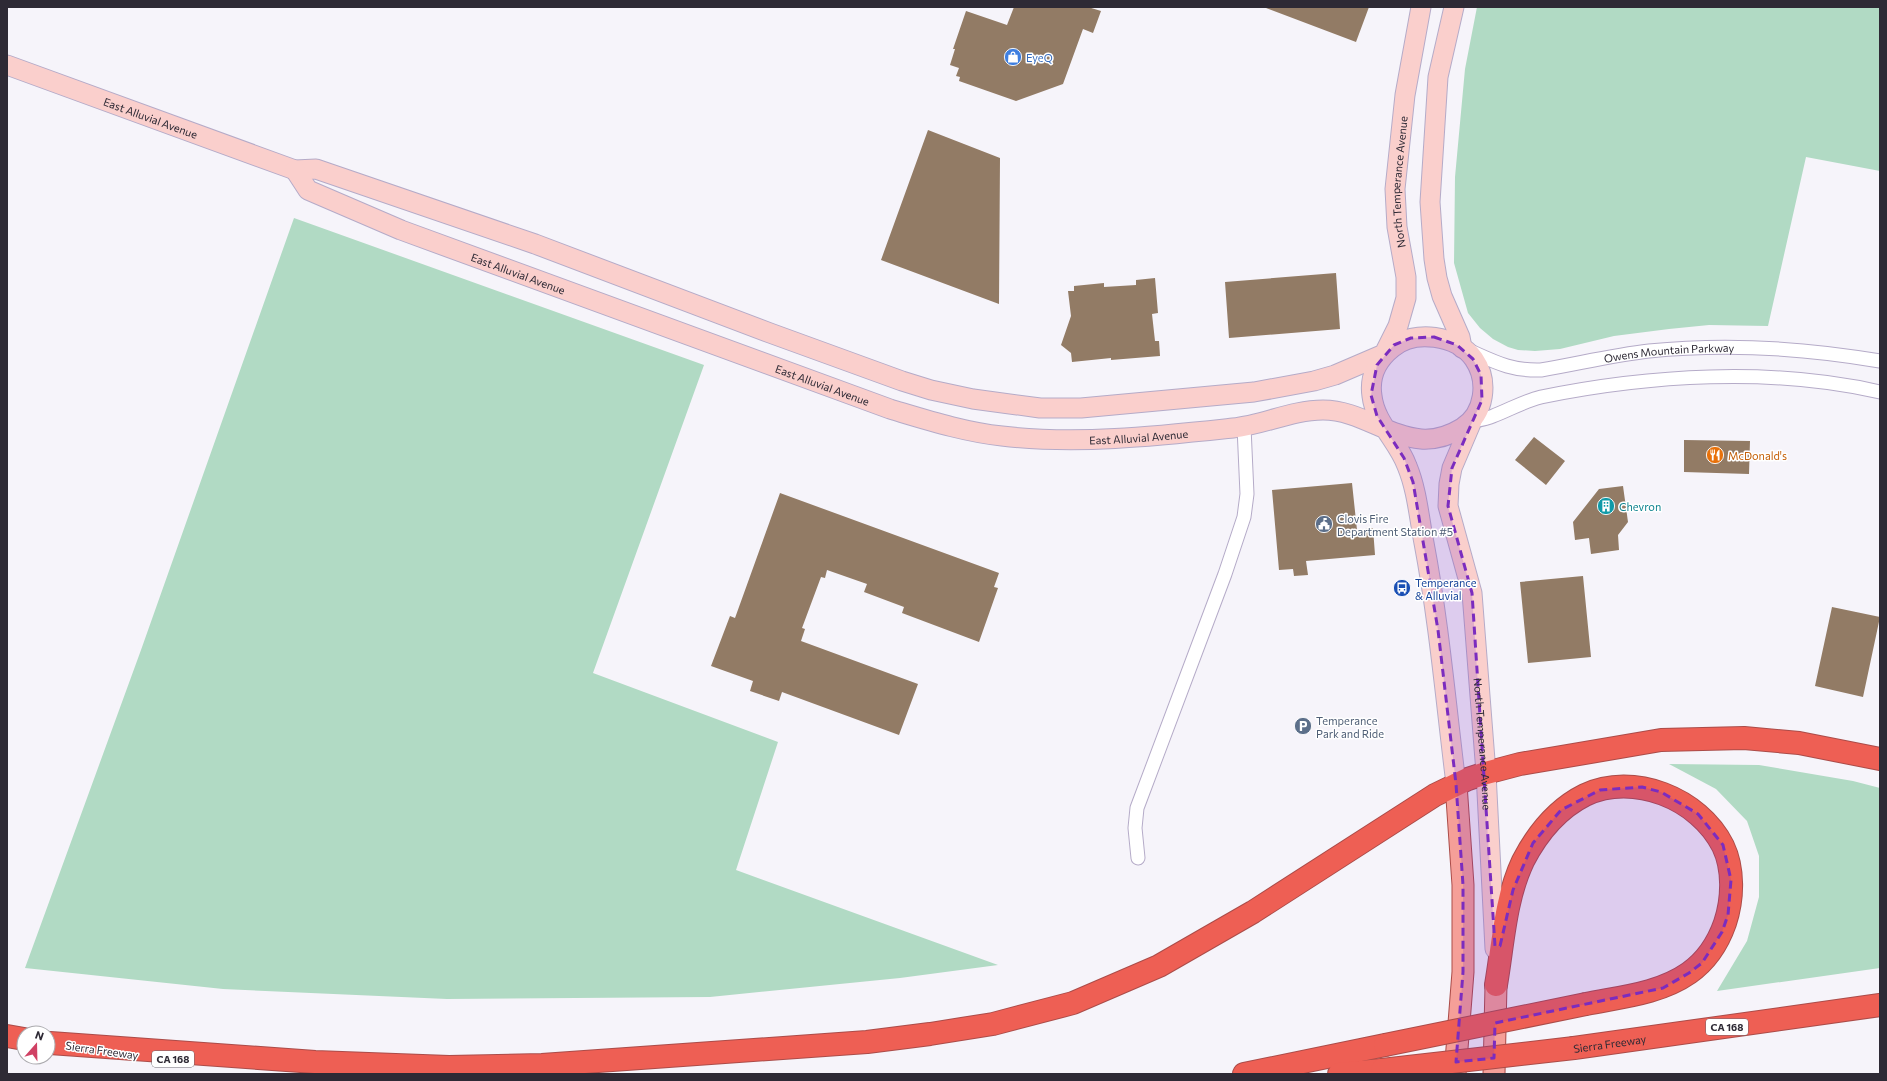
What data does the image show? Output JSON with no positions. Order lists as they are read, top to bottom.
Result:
{
  "streets": {
    "highway": ["CA 168", "Sierra Freeway"],
    "main road": ["North Temperance Avenue"],
    "street": ["East Alluvial Avenue", "Owens Mountain Parkway"]
  },
  "crossings": [
    ["East Alluvial Avenue", "North Temperance Avenue"],
    ["East Alluvial Avenue", "Owens Mountain Parkway"],
    ["North Temperance Avenue", "Owens Mountain Parkway"]
  ],
  "places": {
    "shop": ["EyeQ"],
    "restaurant": ["McDonald's"],
    "building": ["Chevron"],
    "public building": ["Clovis Fire Department Station #5"],
    "bus stop": ["Temperance & Alluvial"],
    "parking": ["Temperance Park and Ride"]
  },
  "north": "top"
}
